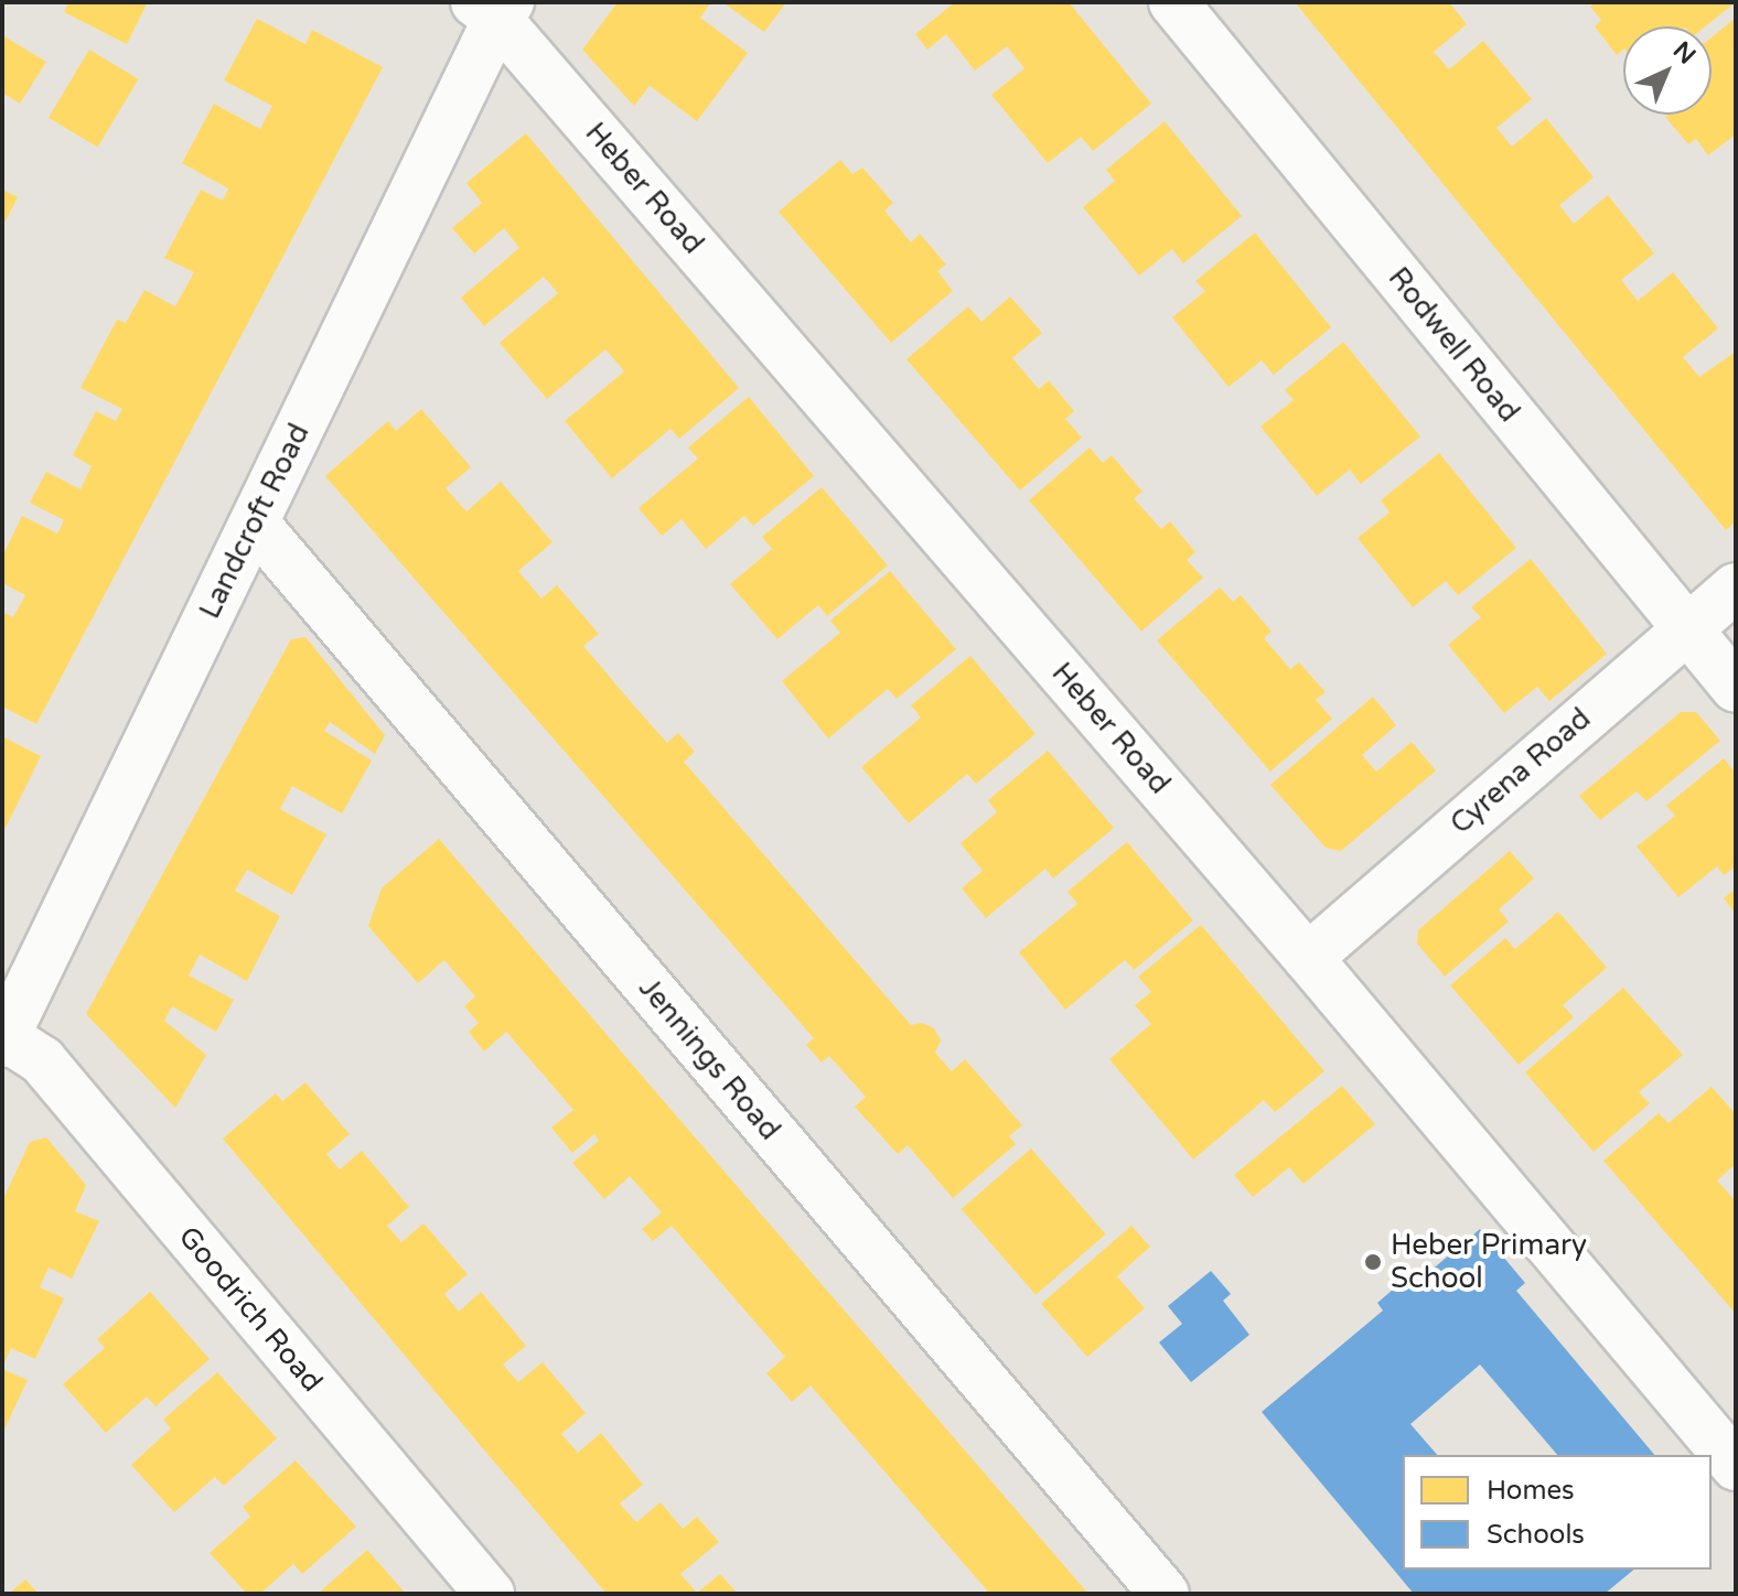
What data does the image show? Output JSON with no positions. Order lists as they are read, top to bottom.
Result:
{
  "streets": {
    "street": [
      "Heber Road",
      "Rodwell Road",
      "Landcroft Road",
      "Cyrena Road",
      "Jennings Road",
      "Goodrich Road"
    ]
  },
  "crossings": [
    ["Heber Road", "Landcroft Road"],
    ["Heber Road", "Cyrena Road"],
    ["Rodwell Road", "Cyrena Road"],
    ["Landcroft Road", "Jennings Road"],
    ["Landcroft Road", "Goodrich Road"]
  ],
  "places": ["Heber Primary School"],
  "legend": ["Homes", "Schools"],
  "north": "top right"
}
